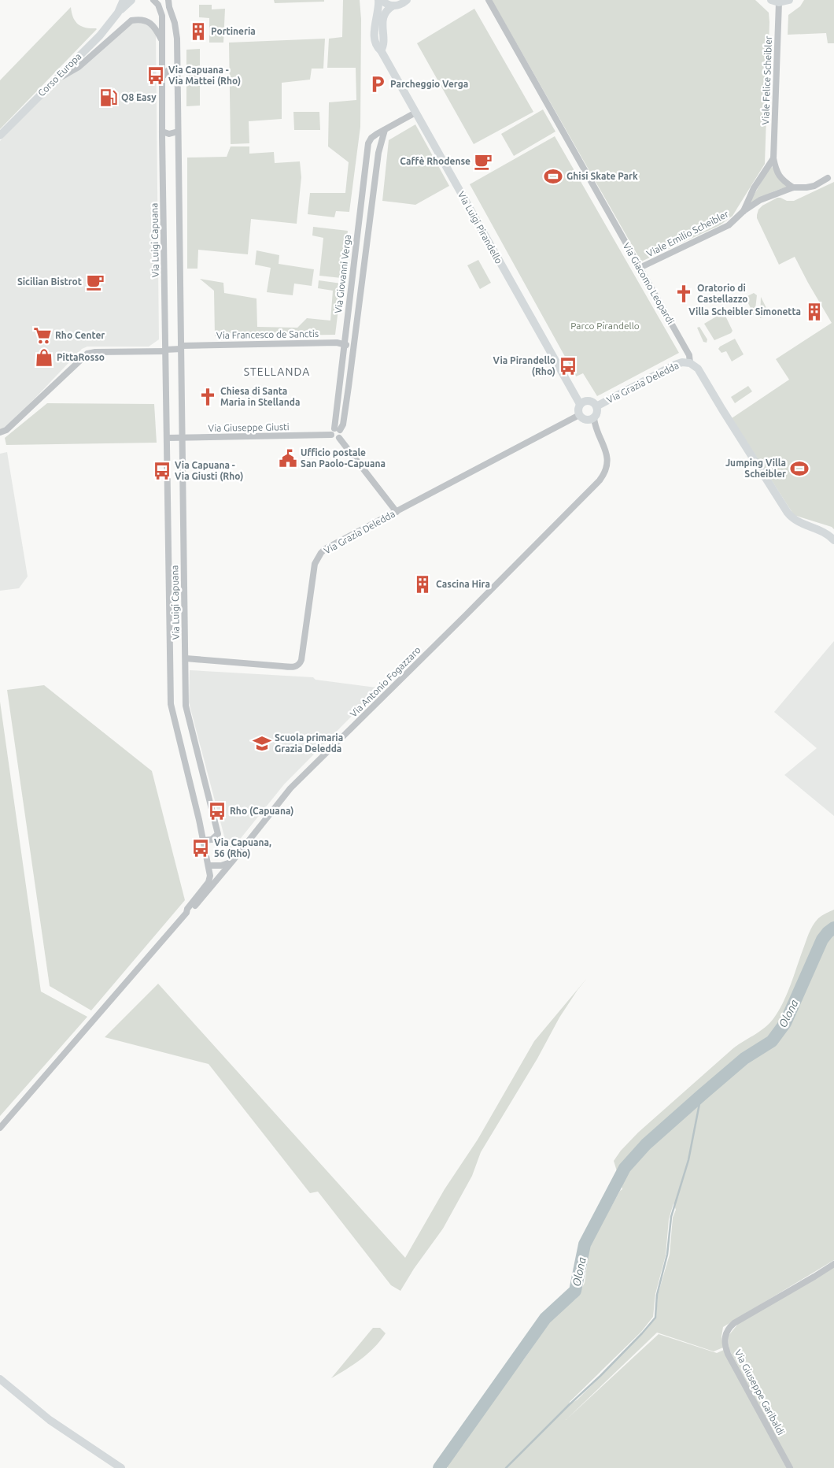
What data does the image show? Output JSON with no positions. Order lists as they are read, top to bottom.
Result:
{
  "streets": {
    "street": [
      "Corso Europa",
      "Viale Felice Scheibler",
      "Via Luigi Pirandello",
      "Viale Emilio Scheibler",
      "Via Luigi Capuana",
      "Via Giovanni Verga",
      "Via Giacomo Leopardi",
      "Via Francesco de Sanctis",
      "Via Grazia Deledda",
      "Via Giuseppe Giusti",
      "Via Antonio Fogazzaro",
      "Via Giuseppe Garibaldi"
    ]
  },
  "crossings": [
    ["Viale Felice Scheibler", "Viale Emilio Scheibler"],
    ["Via Luigi Pirandello", "Via Giovanni Verga"],
    ["Via Luigi Pirandello", "Via Grazia Deledda"],
    ["Via Luigi Pirandello", "Via Antonio Fogazzaro"],
    ["Viale Emilio Scheibler", "Via Giacomo Leopardi"],
    ["Via Luigi Capuana", "Via Francesco de Sanctis"],
    ["Via Luigi Capuana", "Via Grazia Deledda"],
    ["Via Luigi Capuana", "Via Giuseppe Giusti"],
    ["Via Giovanni Verga", "Via Francesco de Sanctis"],
    ["Via Giovanni Verga", "Via Giuseppe Giusti"],
    ["Via Giacomo Leopardi", "Via Grazia Deledda"],
    ["Via Grazia Deledda", "Via Antonio Fogazzaro"]
  ],
  "districts": ["STELLANDA"],
  "water": ["Olona"],
  "parks": ["Parco Pirandello"],
  "places": {
    "building": ["Portineria", "Villa Scheibler Simonetta", "Cascina Hira"],
    "bus stop": [
      "Via Capuana - Via Mattei (Rho)",
      "Via Pirandello (Rho)",
      "Via Capuana - Via Giusti (Rho)",
      "Rho (Capuana)",
      "Via Capuana, 56 (Rho)"
    ],
    "parking": ["Parcheggio Verga"],
    "fuel station": ["Q8 Easy"],
    "cafe": ["Caffè Rhodense", "Sicilian Bistrot"],
    "sports": ["Ghisi Skate Park", "Jumping Villa Scheibler"],
    "church": ["Oratorio di Castellazzo", "Chiesa di Santa Maria in Stellanda"],
    "supermarket": ["Rho Center"],
    "shop": ["PittaRosso"],
    "public building": ["Ufficio postale San Paolo-Capuana"],
    "school or university": ["Scuola primaria Grazia Deledda"]
  }
}
